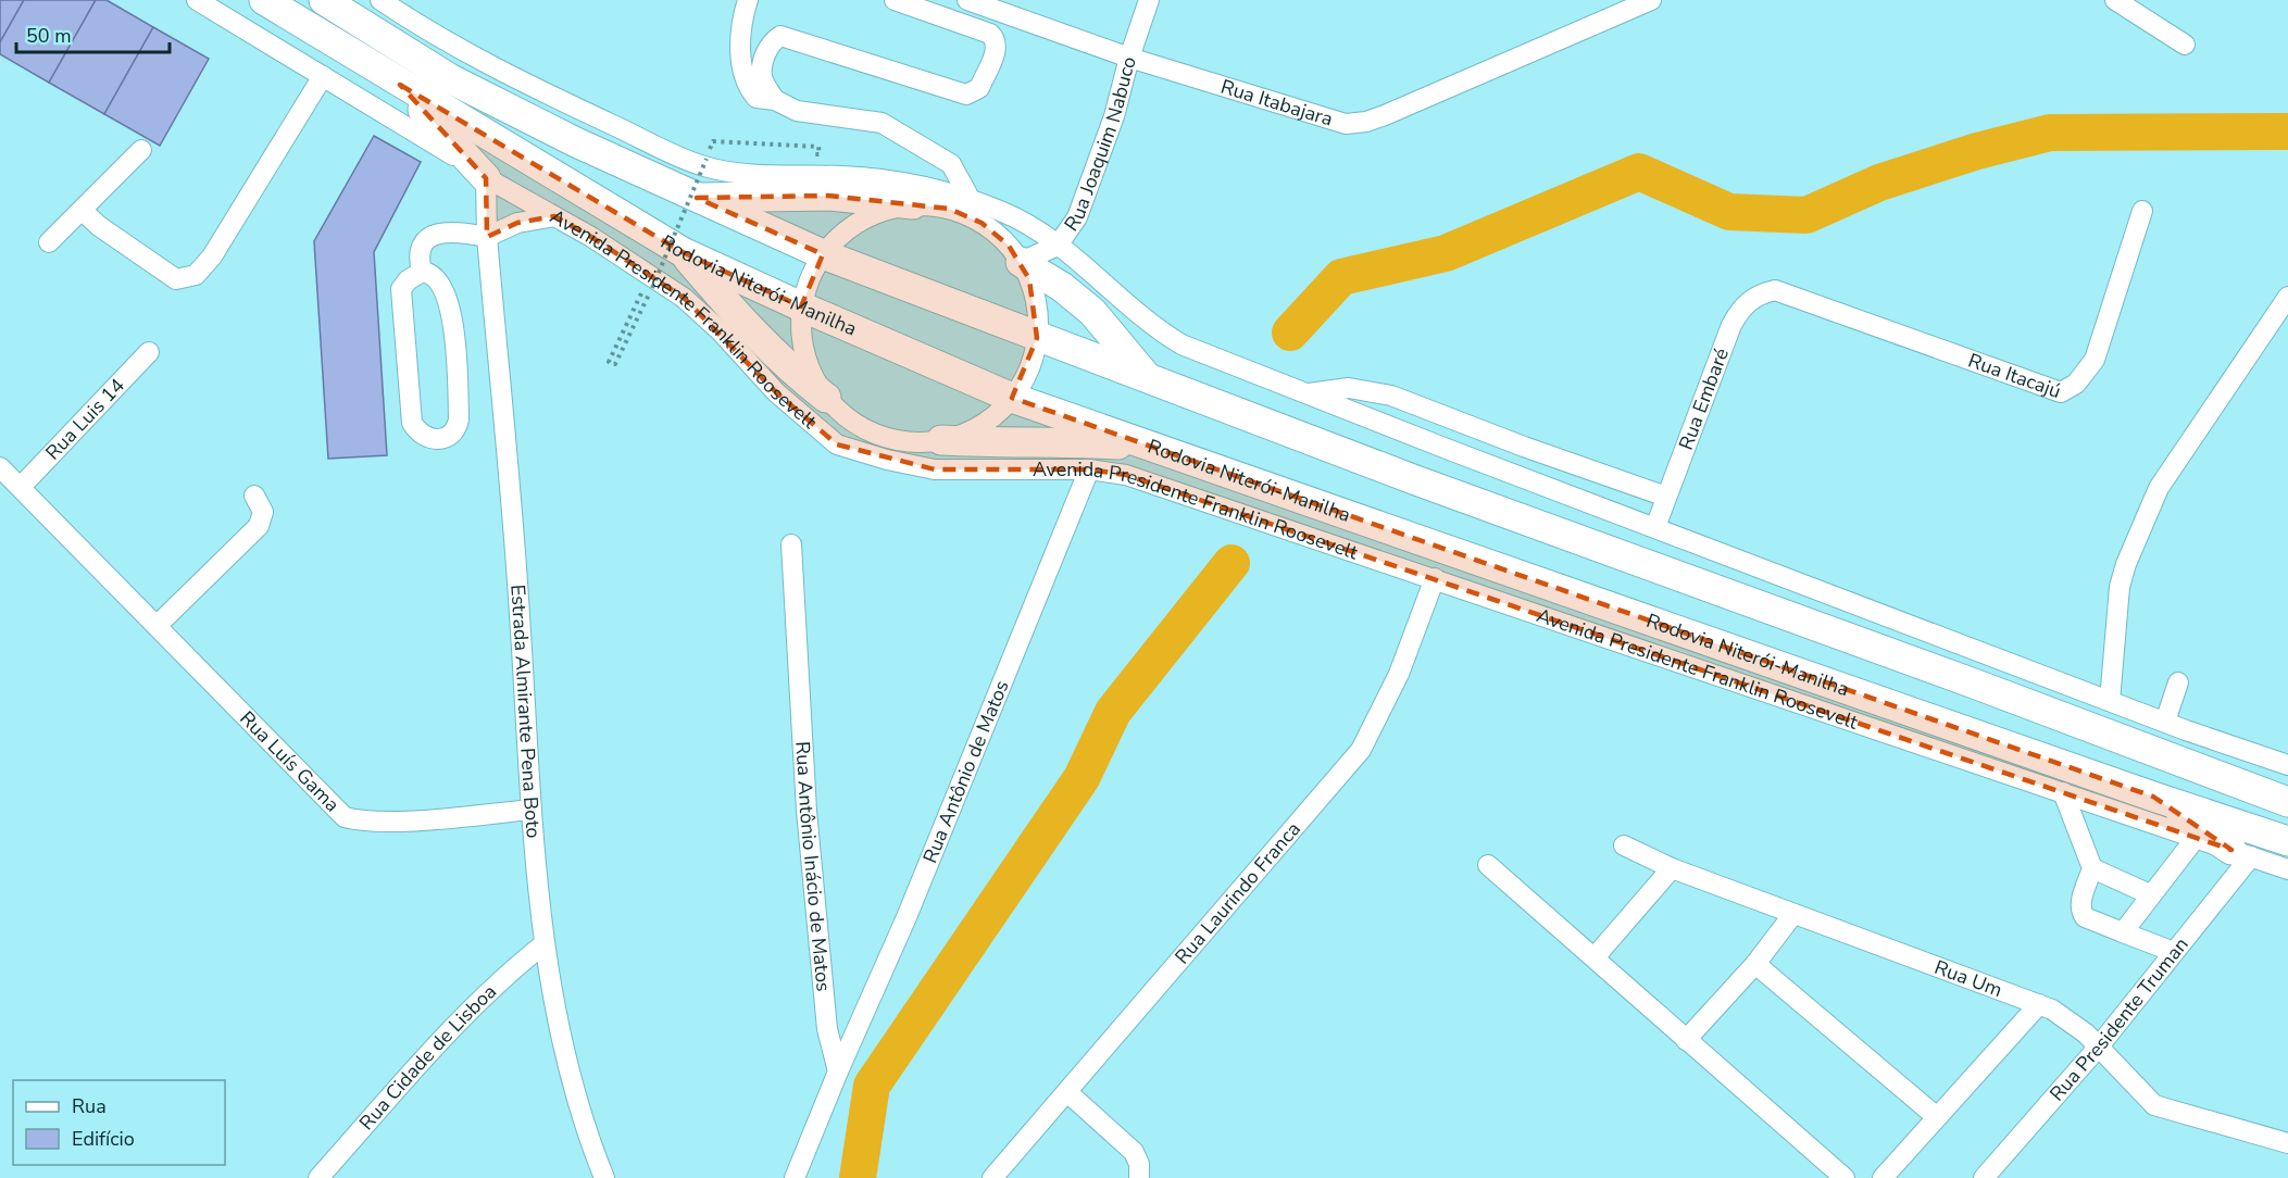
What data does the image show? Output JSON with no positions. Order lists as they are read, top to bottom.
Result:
{
  "streets": {
    "highway": ["Rodovia Niterói-Manilha"],
    "street": [
      "Rua Itabajara",
      "Rua Joaquim Nabuco",
      "Avenida Presidente Franklin Roosevelt",
      "Rua Itacajú",
      "Rua Embaré",
      "Rua Luis 14",
      "Estrada Almirante Pena Boto",
      "Rua Luís Gama",
      "Rua Antônio de Matos",
      "Rua Antônio Inácio de Matos",
      "Rua Laurindo Franca",
      "Rua Um",
      "Rua Presidente Truman",
      "Rua Cidade de Lisboa"
    ]
  },
  "crossings": [
    ["Rua Itabajara", "Rua Joaquim Nabuco"],
    ["Avenida Presidente Franklin Roosevelt", "Estrada Almirante Pena Boto"],
    ["Avenida Presidente Franklin Roosevelt", "Rua Antônio de Matos"],
    ["Avenida Presidente Franklin Roosevelt", "Rua Laurindo Franca"],
    ["Avenida Presidente Franklin Roosevelt", "Rua Presidente Truman"],
    ["Rua Itacajú", "Rua Embaré"],
    ["Rua Luis 14", "Rua Luís Gama"],
    ["Estrada Almirante Pena Boto", "Rua Luís Gama"],
    ["Estrada Almirante Pena Boto", "Rua Cidade de Lisboa"],
    ["Rua Antônio de Matos", "Rua Antônio Inácio de Matos"],
    ["Rua Um", "Rua Presidente Truman"]
  ],
  "legend": ["Rua", "Edifício"],
  "scale_bar": "50 m"
}
